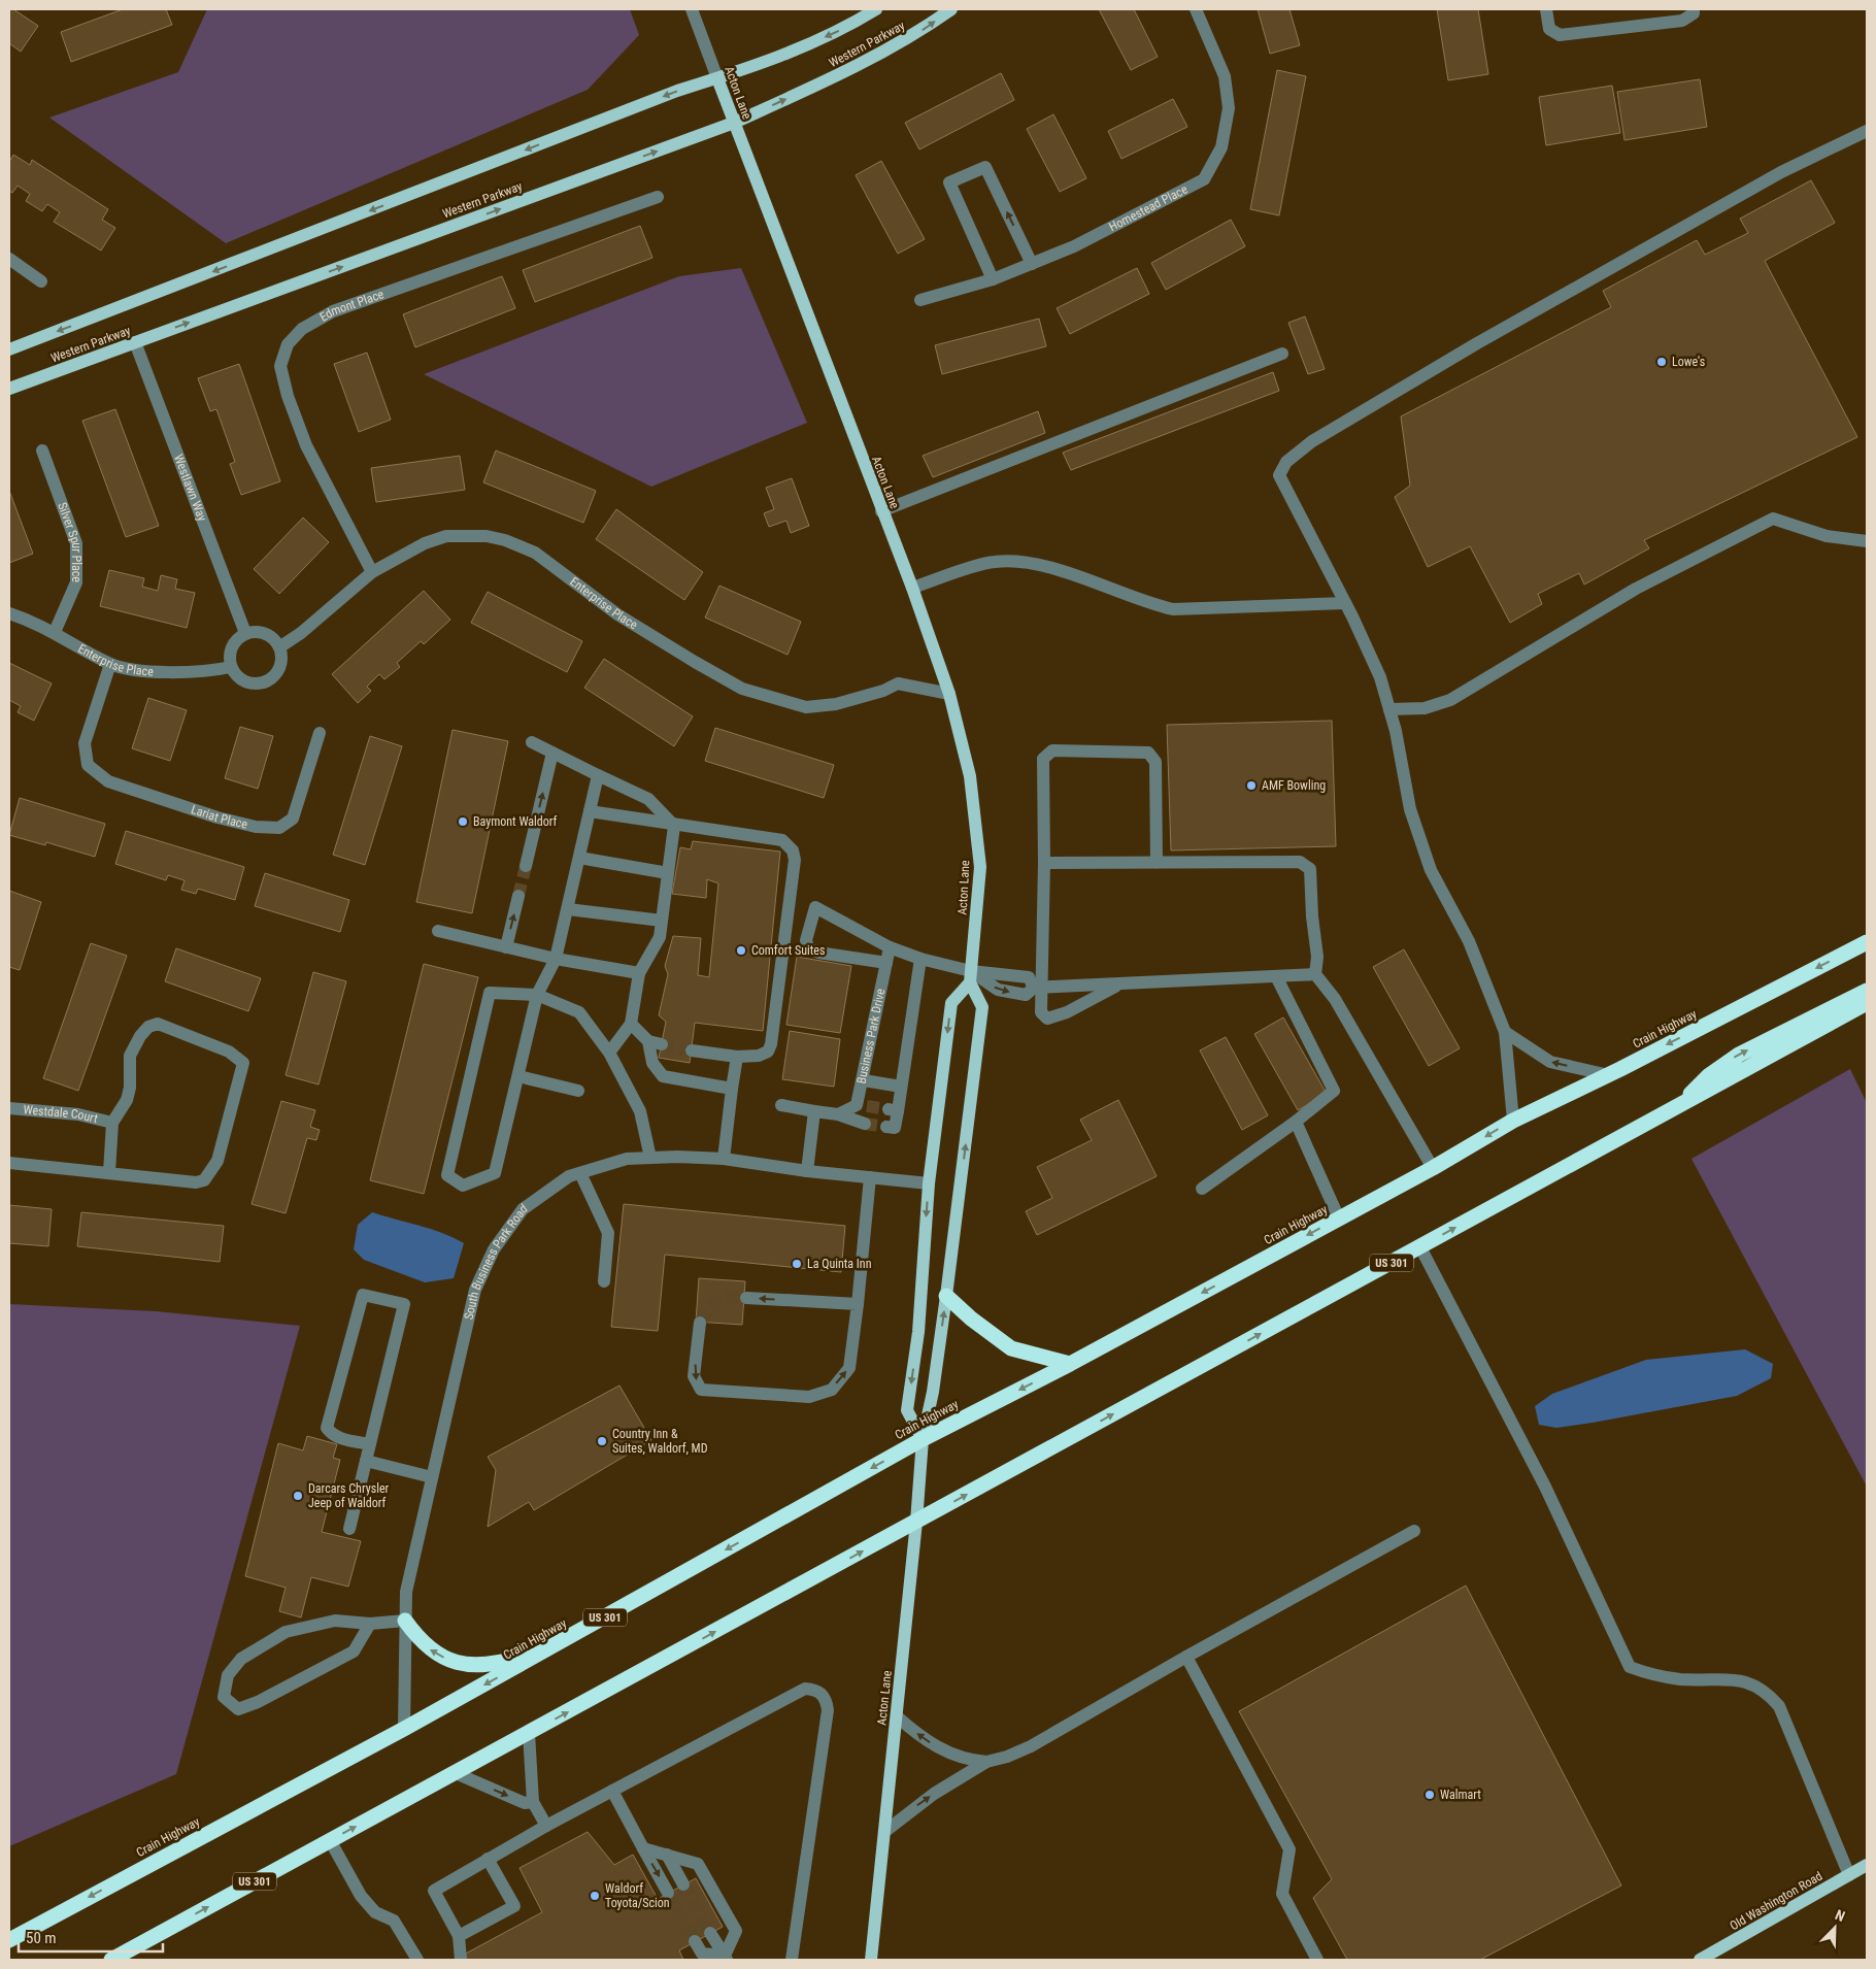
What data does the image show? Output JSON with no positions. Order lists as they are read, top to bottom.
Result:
{
  "streets": {
    "highway": ["Crain Highway", "US 301"],
    "main road": ["Western Parkway", "Acton Lane", "Old Washington Road"],
    "street": [
      "Homestead Place",
      "Edmont Place",
      "Westlawn Way",
      "Silver Spur Place",
      "Enterprise Place",
      "Lariat Place",
      "Business Park Drive",
      "Westdale Court",
      "South Business Park Road"
    ]
  },
  "crossings": [
    ["Western Parkway", "Acton Lane"],
    ["Western Parkway", "Westlawn Way"],
    ["Acton Lane", "Enterprise Place"],
    ["Acton Lane", "Crain Highway"],
    ["Acton Lane", "US 301"],
    ["Edmont Place", "Enterprise Place"],
    ["Westlawn Way", "Enterprise Place"],
    ["Silver Spur Place", "Enterprise Place"],
    ["Enterprise Place", "Lariat Place"],
    ["Crain Highway", "South Business Park Road"]
  ],
  "places": [
    "Lowe's",
    "AMF Bowling",
    "Baymont Waldorf",
    "Comfort Suites",
    "La Quinta Inn",
    "Country Inn & Suites, Waldorf, MD",
    "Darcars Chrysler Jeep of Waldorf",
    "Walmart",
    "Waldorf Toyota/Scion"
  ],
  "scale_bar": "50 m",
  "north": "top right"
}
